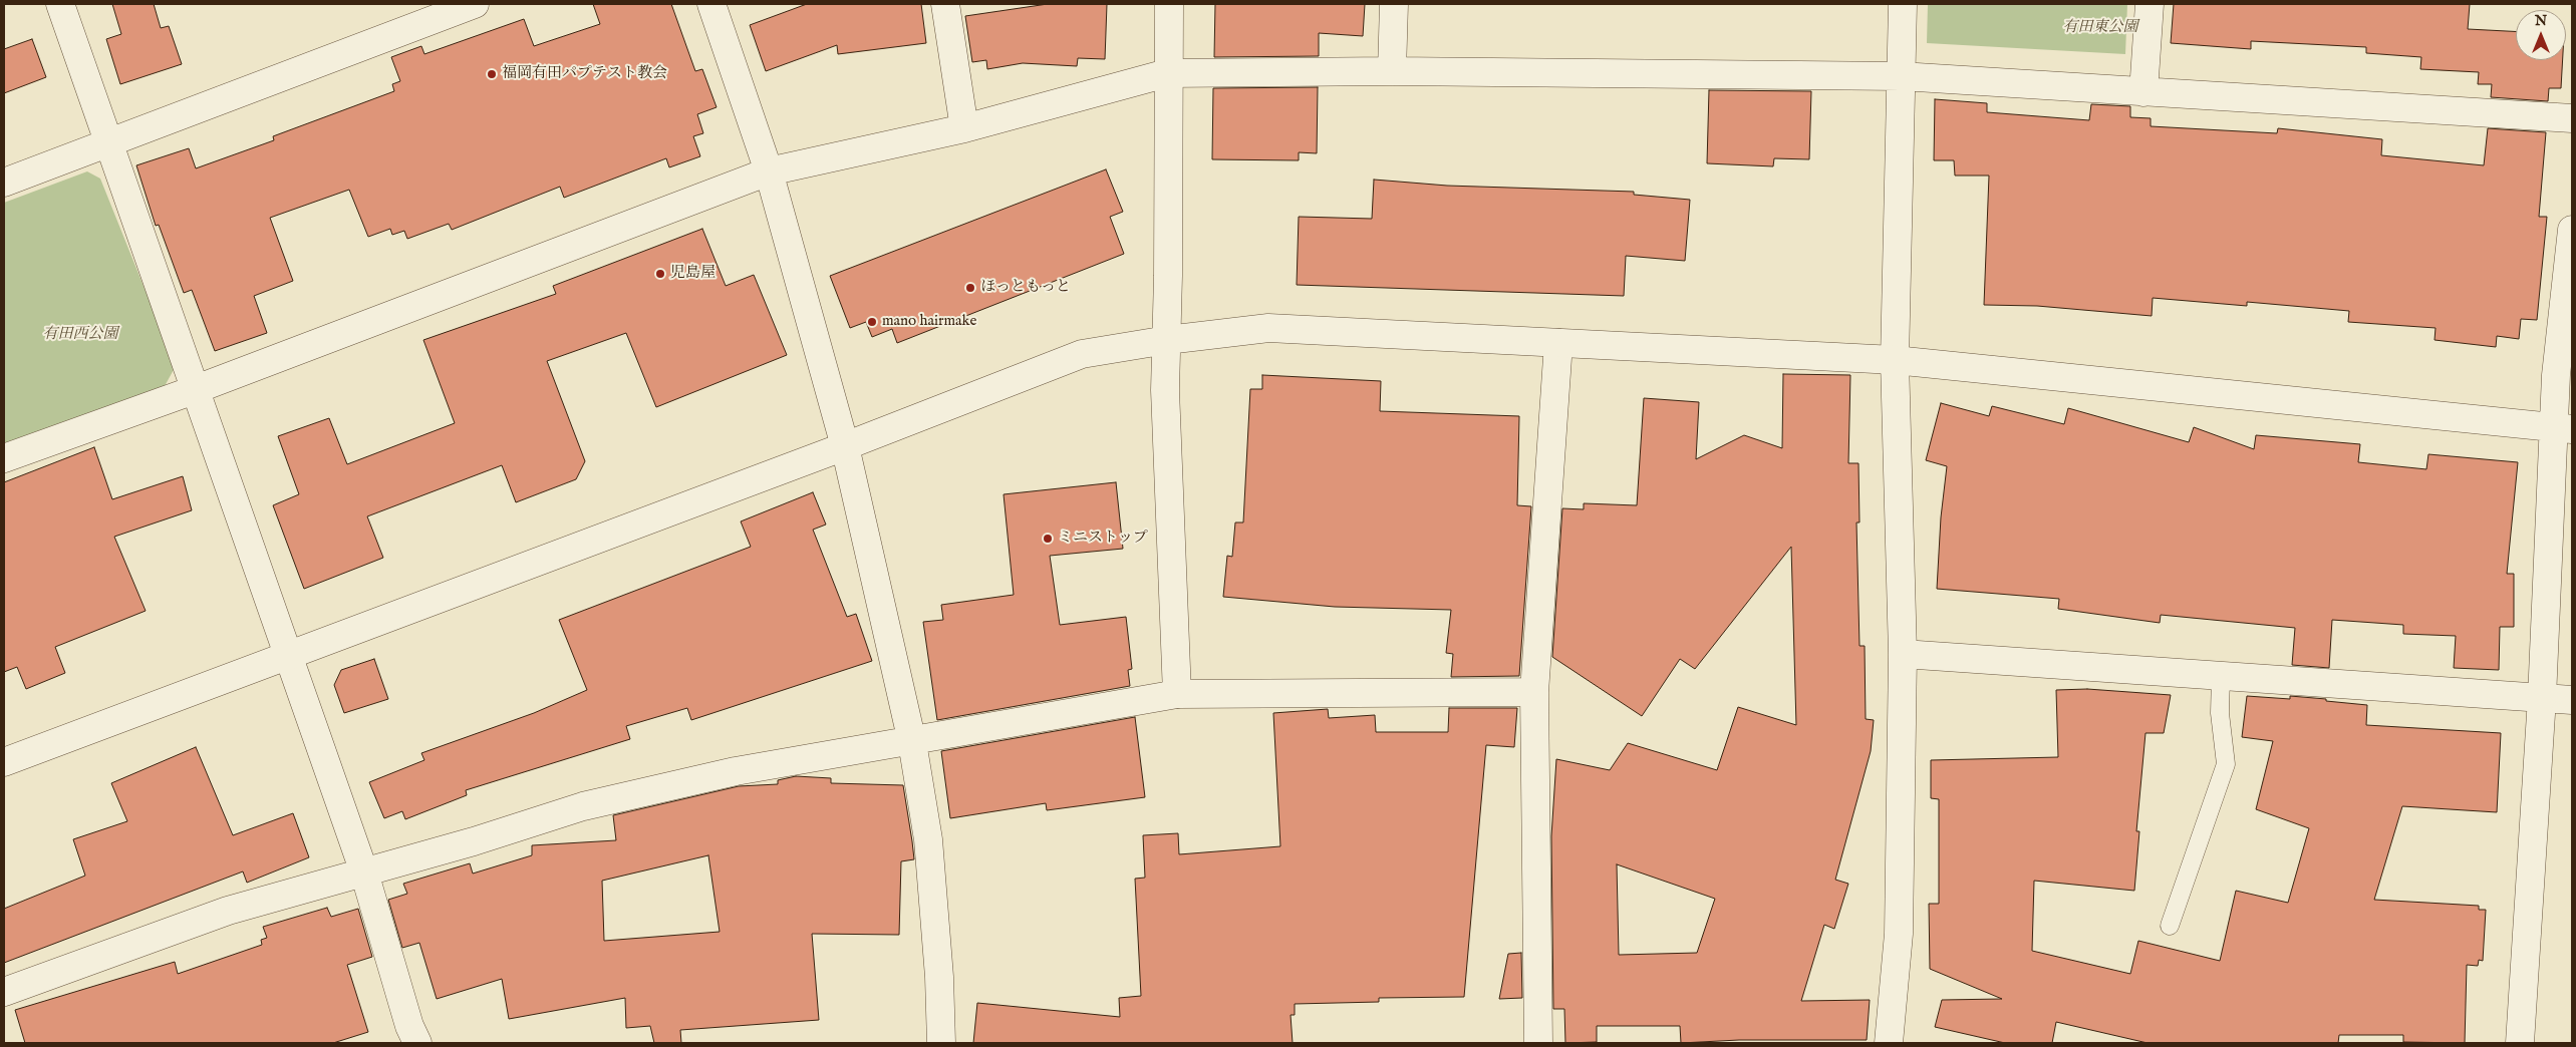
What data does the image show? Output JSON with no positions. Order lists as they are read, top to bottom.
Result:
{
  "parks": ["有田東公園", "有田西公園"],
  "places": [
    "福岡有田パプテスト教会",
    "児島屋",
    "ほっともっと",
    "mano hairmake",
    "ミニストップ"
  ],
  "north": "top"
}
